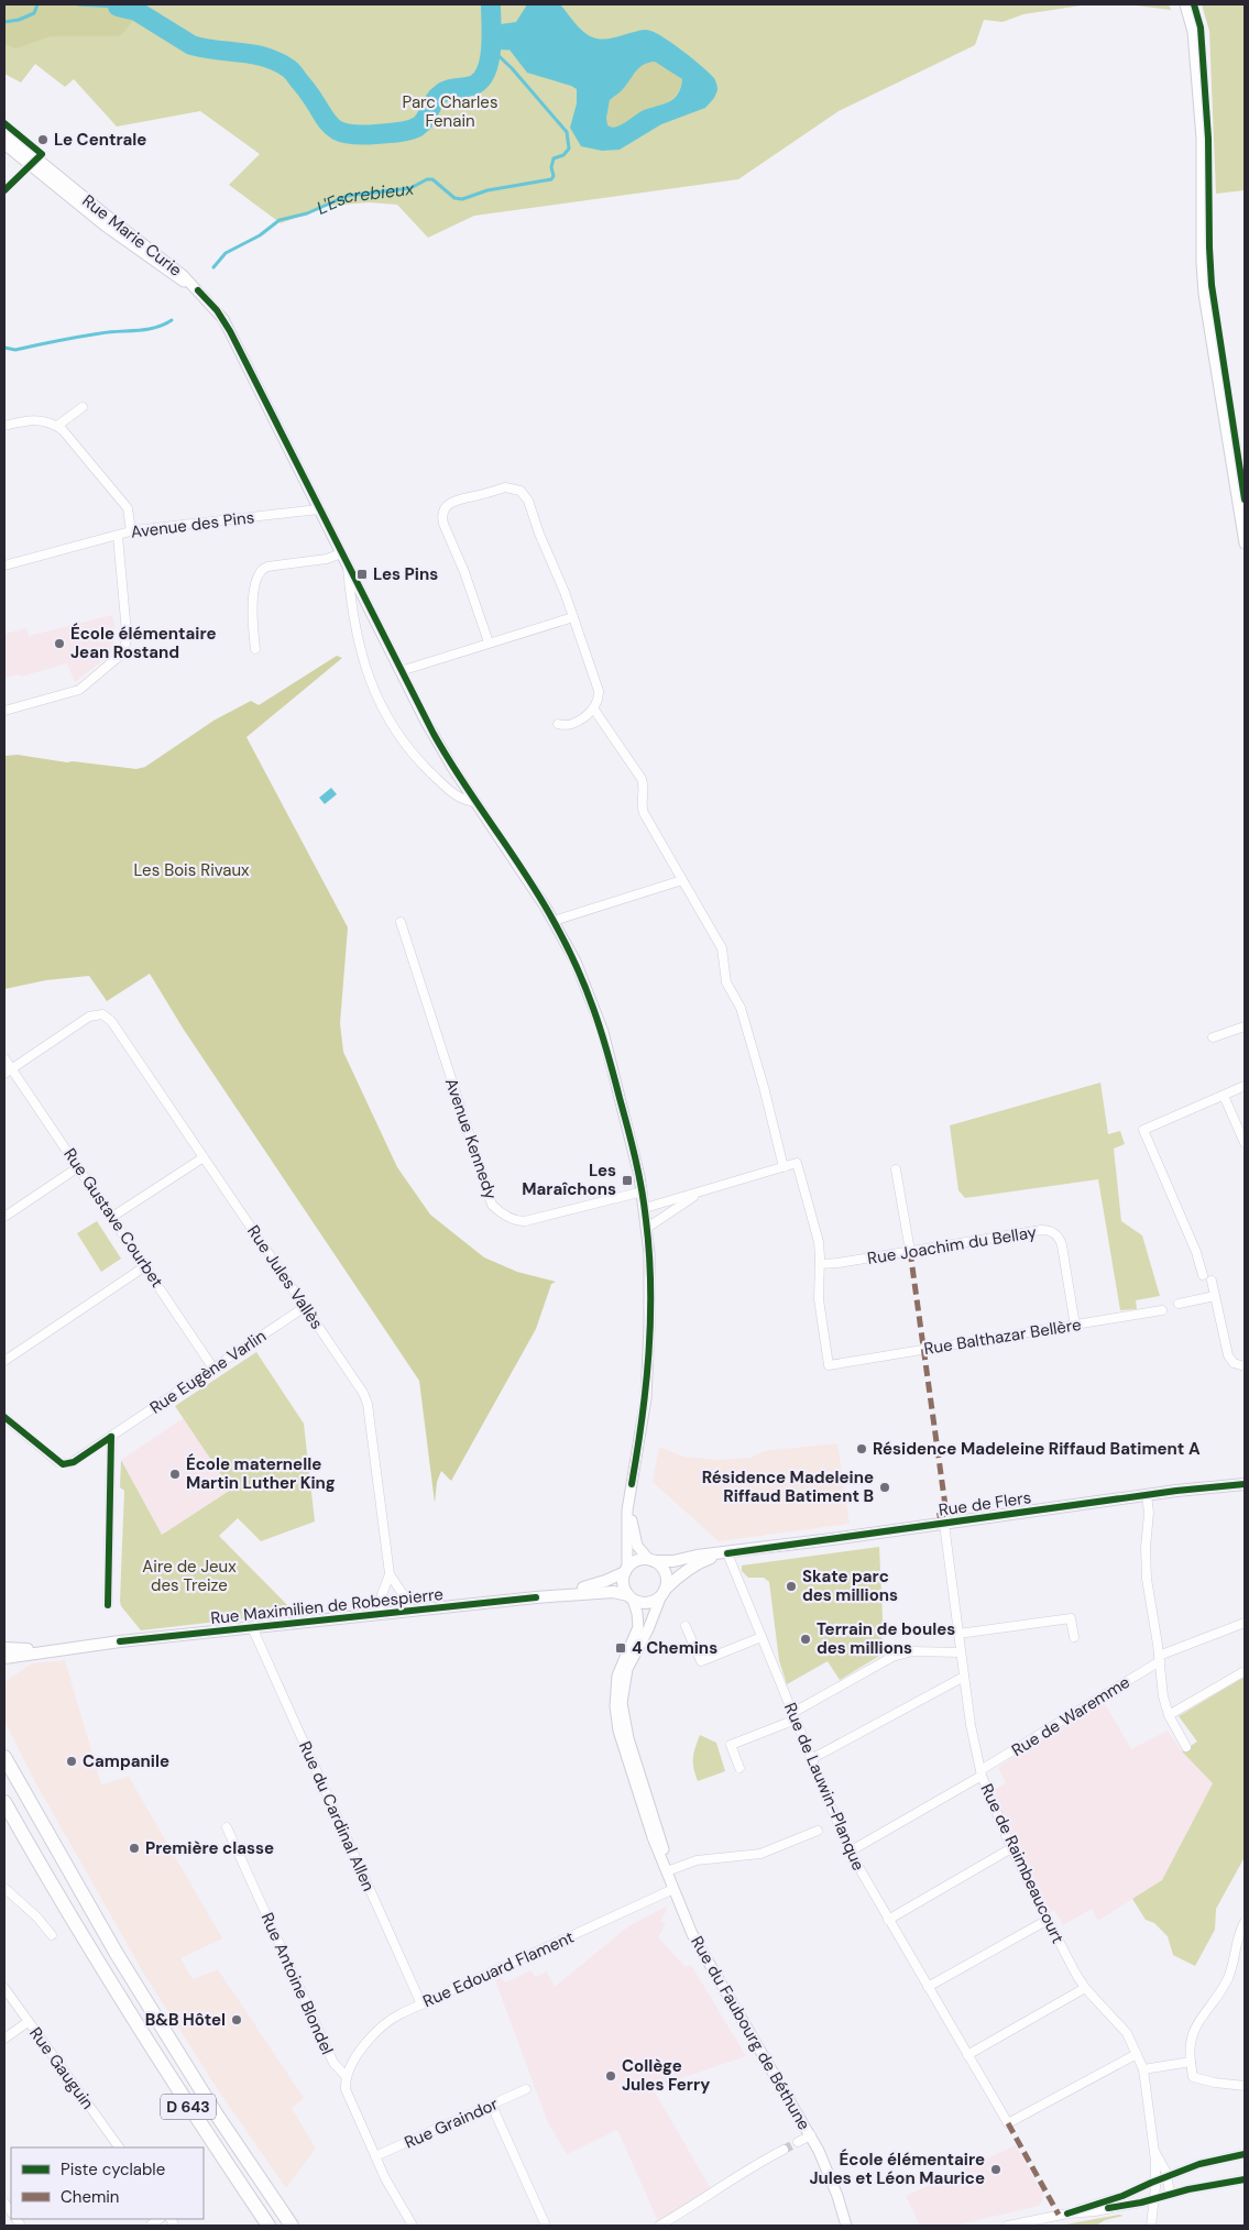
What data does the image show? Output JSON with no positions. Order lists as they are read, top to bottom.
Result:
{
  "streets": {
    "highway": ["D 643"],
    "main road": ["Rue de Flers", "Rue Maximilien de Robespierre", "Rue du Faubourg de Béthune"],
    "street": [
      "Rue Marie Curie",
      "Avenue des Pins",
      "Avenue Kennedy",
      "Rue Gustave Courbet",
      "Rue Joachim du Bellay",
      "Rue Jules Vallès",
      "Rue Balthazar Bellère",
      "Rue Eugène Varlin",
      "Rue de Waremme",
      "Rue de Lauwin-Planque",
      "Rue du Cardinal Allen",
      "Rue de Raimbeaucourt",
      "Rue Edouard Flament",
      "Rue Antoine Blondel",
      "Rue Gauguin",
      "Rue Graindor"
    ]
  },
  "crossings": [
    ["Rue Gustave Courbet", "Rue Jules Vallès"],
    ["Rue Gustave Courbet", "Rue Eugène Varlin"],
    ["Rue Joachim du Bellay", "Rue Balthazar Bellère"],
    ["Rue Jules Vallès", "Rue Eugène Varlin"],
    ["Rue Jules Vallès", "Rue Maximilien de Robespierre"],
    ["Rue de Flers", "Rue Maximilien de Robespierre"],
    ["Rue de Flers", "Rue de Lauwin-Planque"],
    ["Rue de Flers", "Rue de Raimbeaucourt"],
    ["Rue de Flers", "Rue du Faubourg de Béthune"],
    ["Rue Maximilien de Robespierre", "Rue du Cardinal Allen"],
    ["Rue Maximilien de Robespierre", "Rue du Faubourg de Béthune"],
    ["Rue de Waremme", "Rue de Lauwin-Planque"],
    ["Rue de Waremme", "Rue de Raimbeaucourt"],
    ["Rue de Lauwin-Planque", "Rue de Raimbeaucourt"],
    ["Rue du Cardinal Allen", "Rue Edouard Flament"],
    ["Rue Edouard Flament", "Rue Antoine Blondel"],
    ["Rue Edouard Flament", "Rue du Faubourg de Béthune"],
    ["Rue Antoine Blondel", "Rue Graindor"]
  ],
  "water": ["L'Escrebieux"],
  "parks": ["Parc Charles Fenain", "Les Bois Rivaux", "Aire de Jeux des Treize"],
  "places": {
    "other": [
      "Le Centrale",
      "École élémentaire Jean Rostand",
      "Résidence Madeleine Riffaud Batiment A",
      "École maternelle Martin Luther King",
      "Résidence Madeleine Riffaud Batiment B",
      "Skate parc des millions",
      "Terrain de boules des millions",
      "Campanile",
      "Première classe",
      "B&B Hôtel",
      "Collège Jules Ferry",
      "École élémentaire Jules et Léon Maurice"
    ],
    "transit": ["Les Pins", "Les Maraîchons", "4 Chemins"]
  },
  "legend": ["Piste cyclable", "Chemin"]
}
